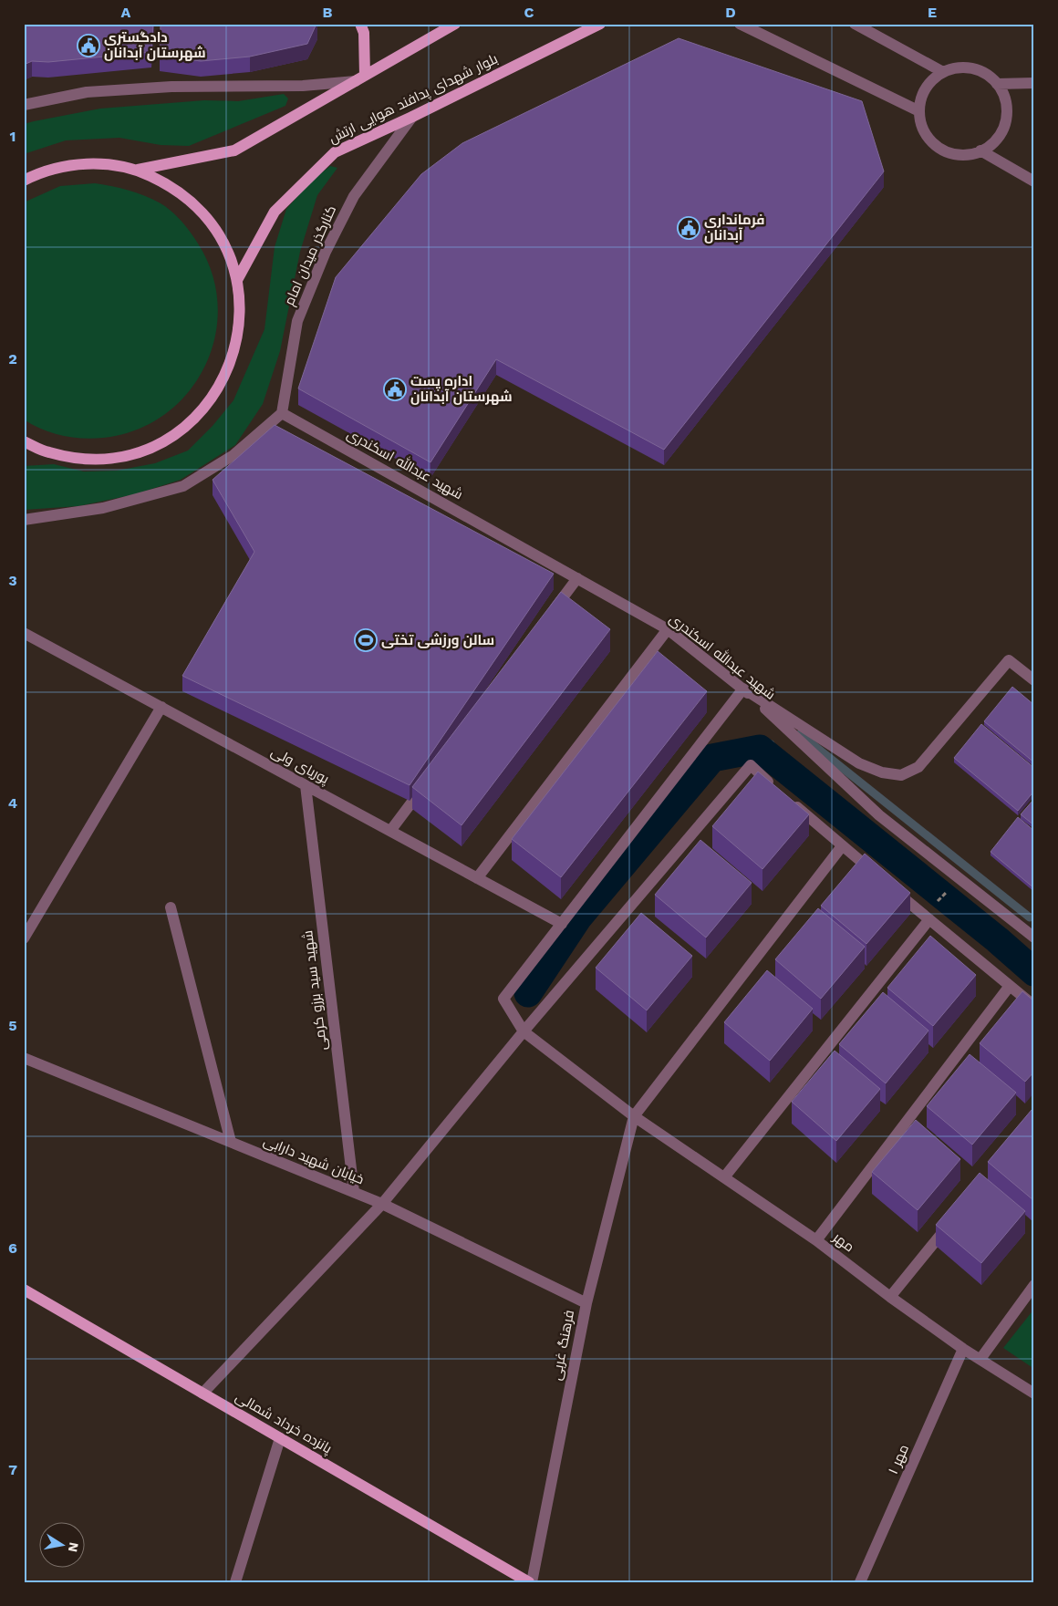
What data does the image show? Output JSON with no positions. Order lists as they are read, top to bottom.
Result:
{
  "streets": {
    "main road": ["بلوار شهدای پدافند هوایی ارتش", "پانزده خرداد شمالی"],
    "street": [
      "کنارگذر میدان امام",
      "شهید عبدالله اسکندری",
      "پوریای ولی",
      "شهید سید برزو کرمی",
      "خیابان شهید دارابی",
      "مهر",
      "فرهنگ غربی",
      "مهر ۱"
    ]
  },
  "crossings": [
    ["بلوار شهدای پدافند هوایی ارتش", "کنارگذر میدان امام"],
    ["کنارگذر میدان امام", "شهید عبدالله اسکندری"],
    ["پوریای ولی", "شهید سید برزو کرمی"],
    ["شهید سید برزو کرمی", "خیابان شهید دارابی"],
    ["خیابان شهید دارابی", "فرهنگ غربی"],
    ["مهر", "فرهنگ غربی"],
    ["مهر", "مهر ۱"],
    ["فرهنگ غربی", "پانزده خرداد شمالی"]
  ],
  "places": {
    "public building": ["دادگستری شهرستان آبدانان", "فرمانداری آبدانان", "اداره پست شهرستان آبدانان"],
    "sports": ["سالن ورزشی تختی"]
  },
  "north": "right",
  "grid": {
    "columns": [
      "A",
      "B",
      "C",
      "D",
      "E"
    ],
    "rows": [
      "1",
      "2",
      "3",
      "4",
      "5",
      "6",
      "7"
    ]
  }
}
